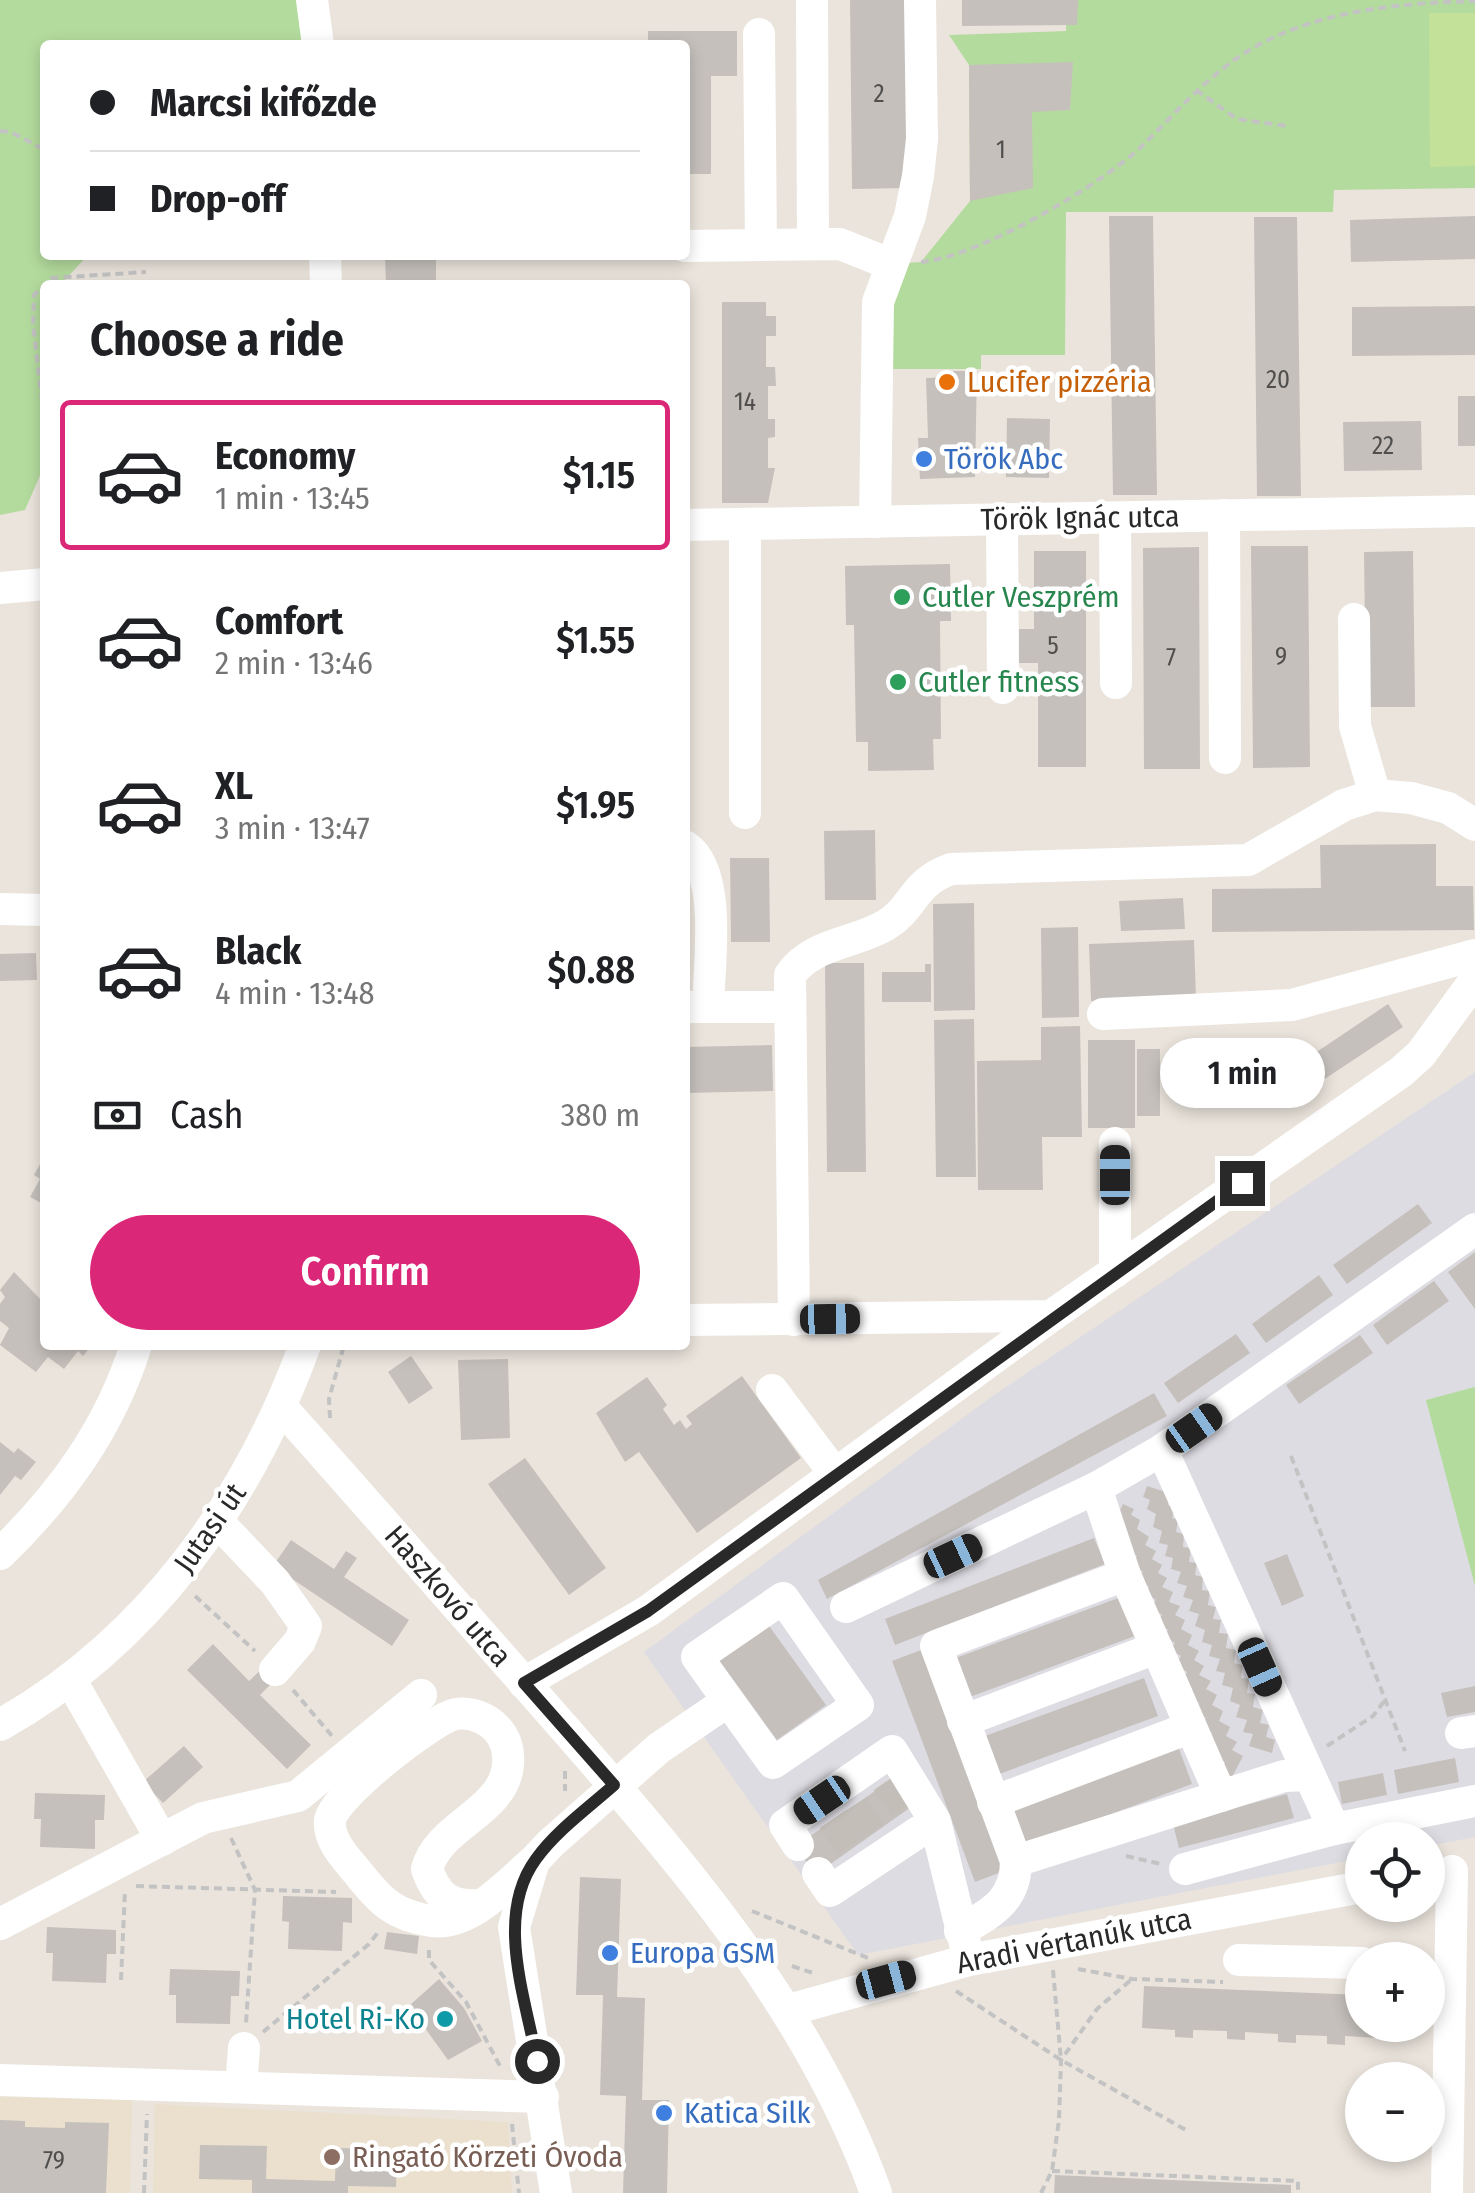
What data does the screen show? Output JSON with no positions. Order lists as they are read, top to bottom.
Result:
{
  "streets": {
    "street": [
      "Török Ignác utca",
      "Jutasi út",
      "Haszkovó utca",
      "Aradi vértanúk utca"
    ]
  },
  "crossings": [
    ["Jutasi út", "Haszkovó utca"],
    ["Haszkovó utca", "Aradi vértanúk utca"]
  ],
  "places": [
    "Lucifer pizzéria",
    "Török Abc",
    "Cutler Veszprém",
    "Cutler fitness",
    "Europa GSM",
    "Hotel Ri-Ko",
    "Katica Silk",
    "Ringató Körzeti Óvoda"
  ],
  "house_numbers": [
    "2",
    "1",
    "20",
    "14",
    "22",
    "5",
    "9",
    "7",
    "79"
  ],
  "page": {
    "banner": ["Marcsi kifőzde", "Drop-off"],
    "heading": "Choose a ride",
    "list": [
      {
        "name": "Economy",
        "note": "1 min · 13:45",
        "value": "$1.15"
      },
      {
        "name": "Comfort",
        "note": "2 min · 13:46",
        "value": "$1.55"
      },
      {
        "name": "XL",
        "note": "3 min · 13:47",
        "value": "$1.95"
      },
      {
        "name": "Black",
        "note": "4 min · 13:48",
        "value": "$0.88"
      }
    ],
    "bubble": "1 min",
    "pay": ["Cash", "380 m"],
    "buttons": "Confirm",
    "map_buttons": ["+", "−"]
  }
}
